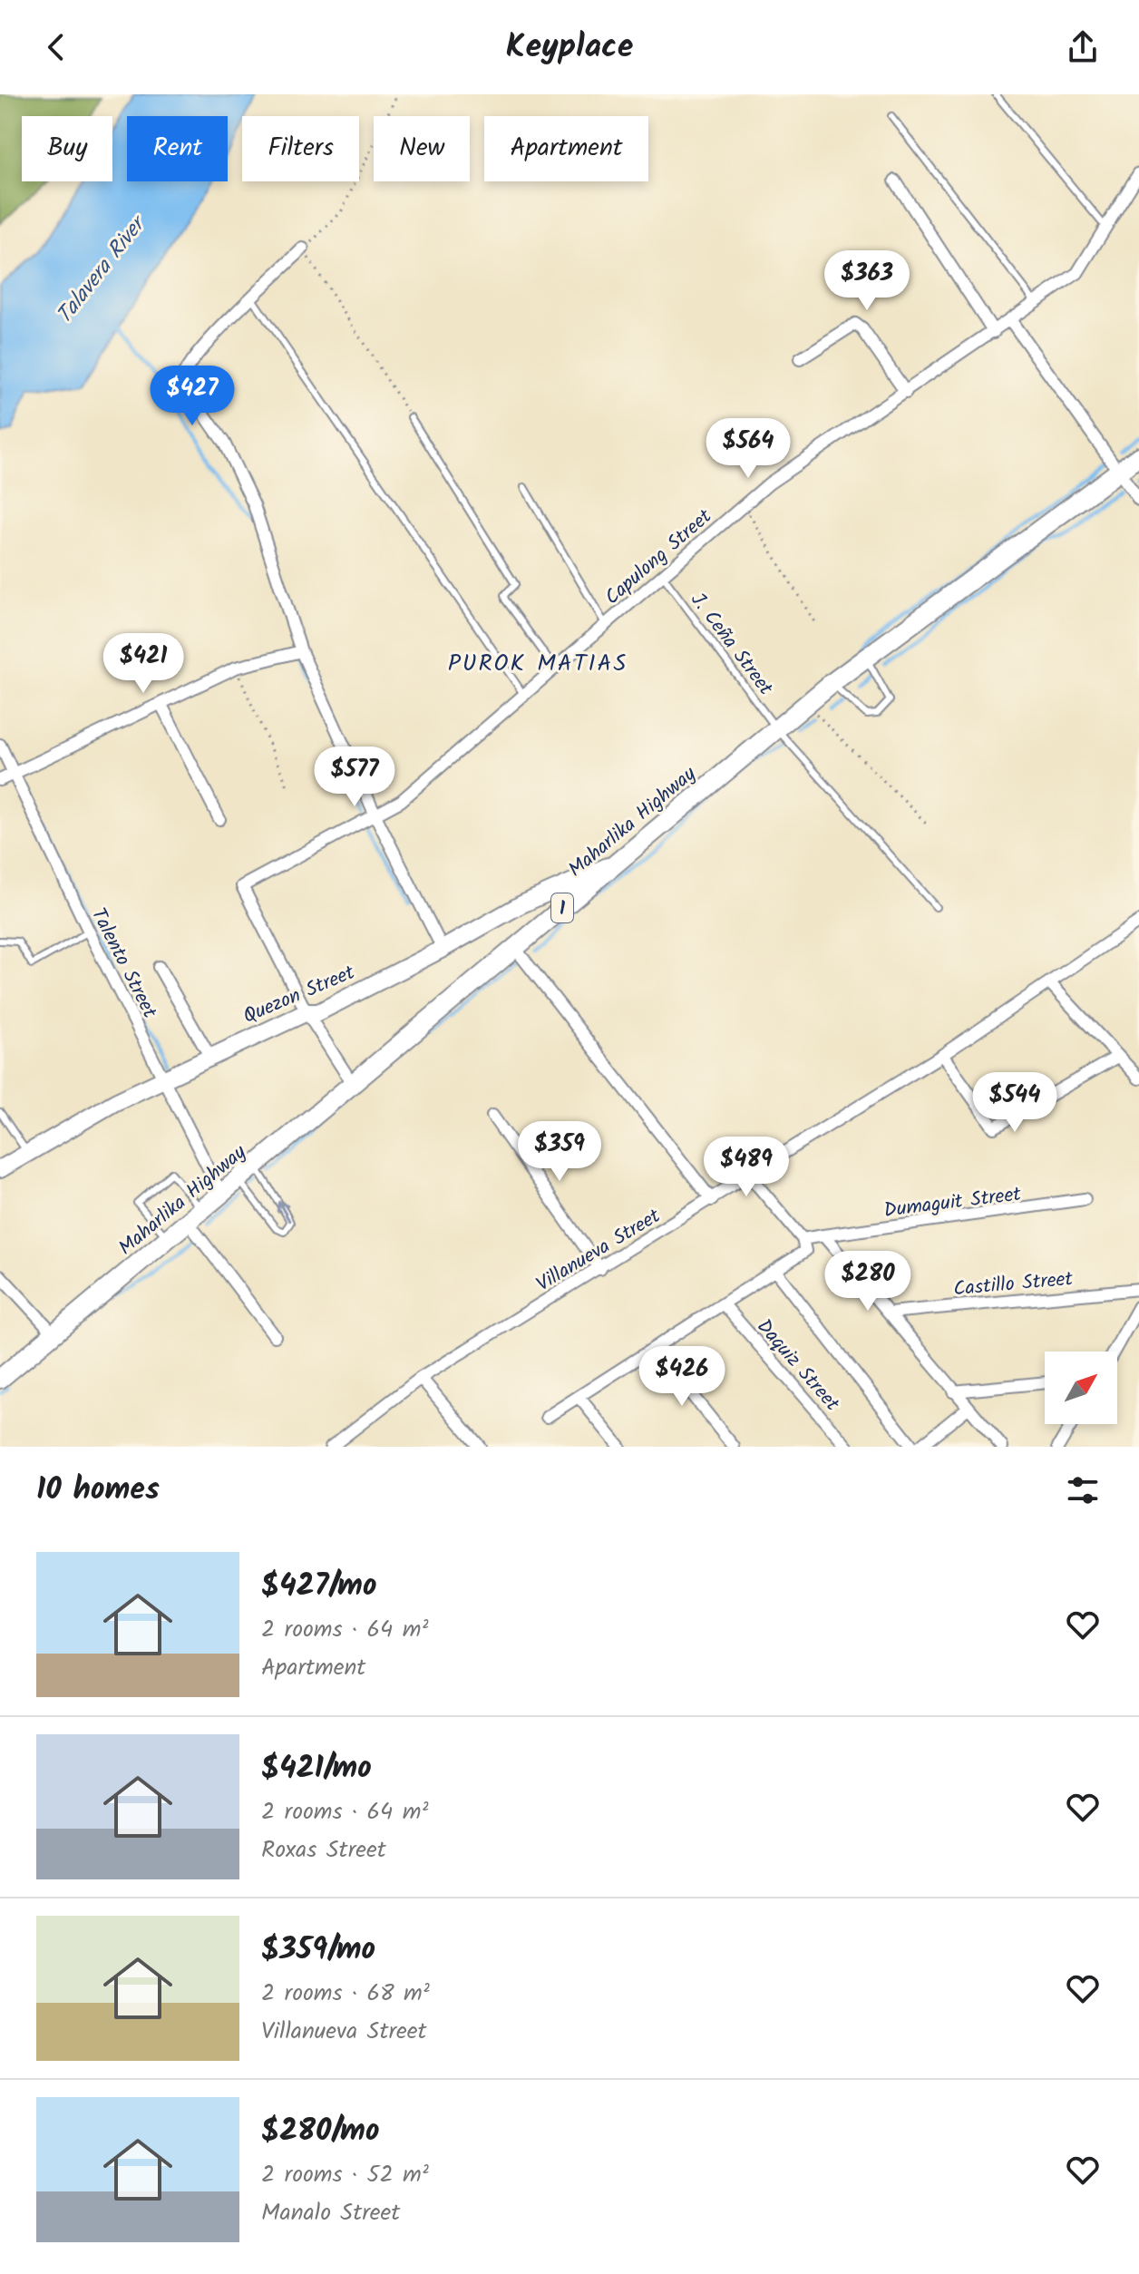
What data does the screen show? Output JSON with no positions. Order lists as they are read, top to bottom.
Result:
{
  "streets": {
    "main road": ["Maharlika Highway", "1"],
    "street": [
      "Capulong Street",
      "Talento Street",
      "Quezon Street",
      "Dumaguit Street",
      "Villanueva Street",
      "Castillo Street",
      "Daquiz Street"
    ],
    "lane": ["J. Ceña Street"]
  },
  "crossings": [
    ["Capulong Street", "J. Ceña Street"],
    ["Capulong Street", "Quezon Street"],
    ["J. Ceña Street", "Maharlika Highway"],
    ["Maharlika Highway", "Talento Street"],
    ["Maharlika Highway", "Quezon Street"],
    ["Talento Street", "Quezon Street"]
  ],
  "districts": ["PUROK MATIAS"],
  "water": ["Talavera River"],
  "north": "top right",
  "page": {
    "header": "Keyplace",
    "chip": [
      "Buy",
      "Rent",
      "Filters",
      "New",
      "Apartment"
    ],
    "price": [
      "$363",
      "$427",
      "$564",
      "$421",
      "$577",
      "$544",
      "$359",
      "$489",
      "$280",
      "$426"
    ],
    "heading": "10 homes",
    "list": [
      {
        "name": "$427/mo",
        "note": "2 rooms · 64 m² · Apartment"
      },
      {
        "name": "$421/mo",
        "note": "2 rooms · 64 m² · Roxas Street"
      },
      {
        "name": "$359/mo",
        "note": "2 rooms · 68 m² · Villanueva Street"
      },
      {
        "name": "$280/mo",
        "note": "2 rooms · 52 m² · Manalo Street"
      }
    ]
  }
}
